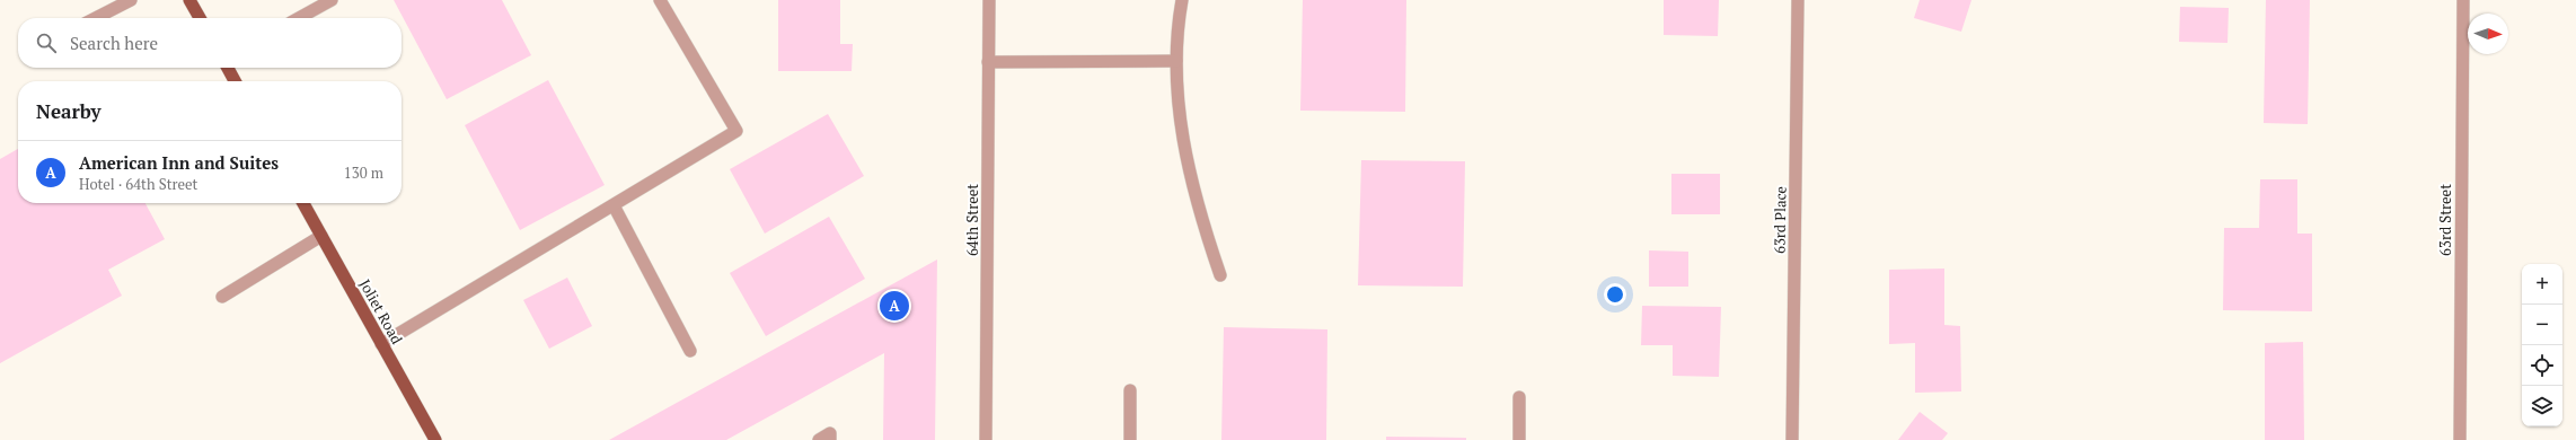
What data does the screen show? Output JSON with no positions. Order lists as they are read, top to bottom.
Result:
{
  "streets": {
    "main road": ["Joliet Road"],
    "street": ["64th Street", "63rd Place", "63rd Street"]
  },
  "north": "right",
  "page": {
    "search": "Search here",
    "heading": "Nearby",
    "list": [
      {
        "mark": "A",
        "name": "American Inn and Suites",
        "note": "Hotel · 64th Street",
        "value": "130 m"
      }
    ],
    "map_buttons": ["+", "−"],
    "pins": "A"
  }
}
